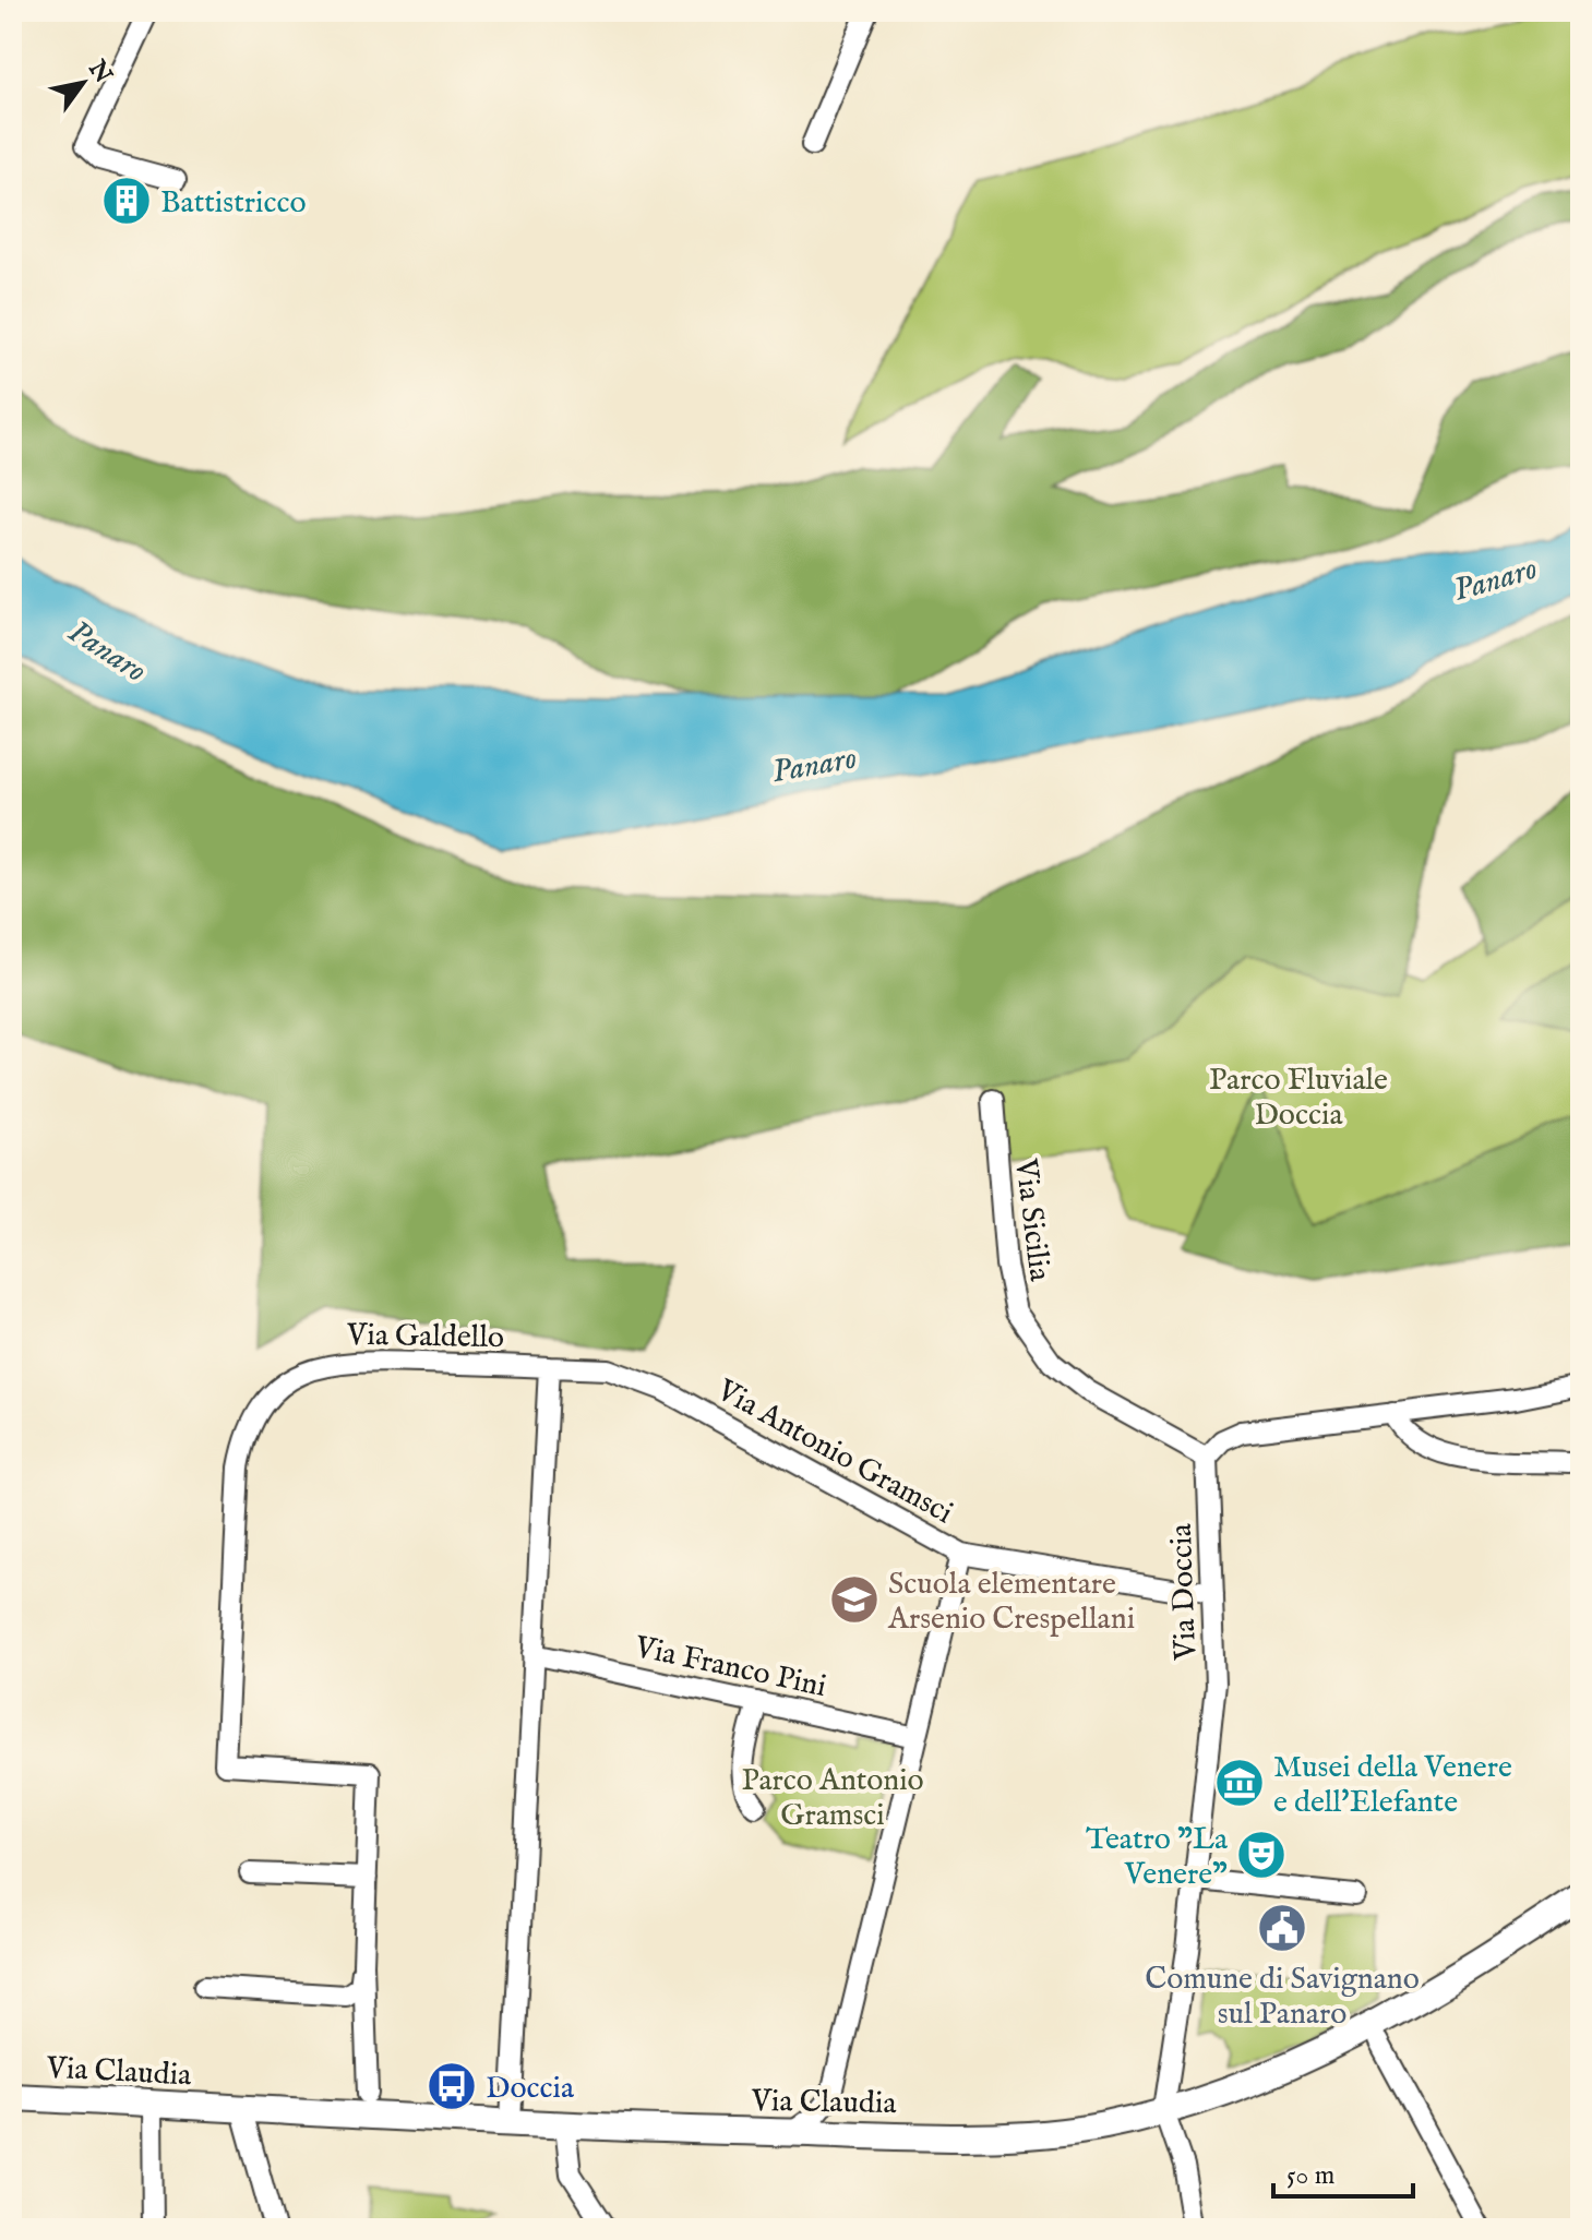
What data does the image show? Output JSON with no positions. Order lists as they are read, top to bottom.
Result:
{
  "streets": {
    "main road": ["Via Claudia"],
    "street": [
      "Via Sicilia",
      "Via Galdello",
      "Via Antonio Gramsci",
      "Via Doccia",
      "Via Franco Pini"
    ]
  },
  "crossings": [
    ["Via Sicilia", "Via Doccia"],
    ["Via Galdello", "Via Antonio Gramsci"],
    ["Via Antonio Gramsci", "Via Franco Pini"],
    ["Via Doccia", "Via Claudia"]
  ],
  "water": ["Panaro"],
  "parks": ["Parco Fluviale Doccia", "Parco Antonio Gramsci"],
  "places": {
    "building": ["Battistricco"],
    "school or university": ["Scuola elementare Arsenio Crespellani"],
    "museum": ["Musei della Venere e dell'Elefante"],
    "theatre": ["Teatro \"La Venere\""],
    "public building": ["Comune di Savignano sul Panaro"],
    "bus stop": ["Doccia"]
  },
  "scale_bar": "50 m",
  "north": "top right"
}
